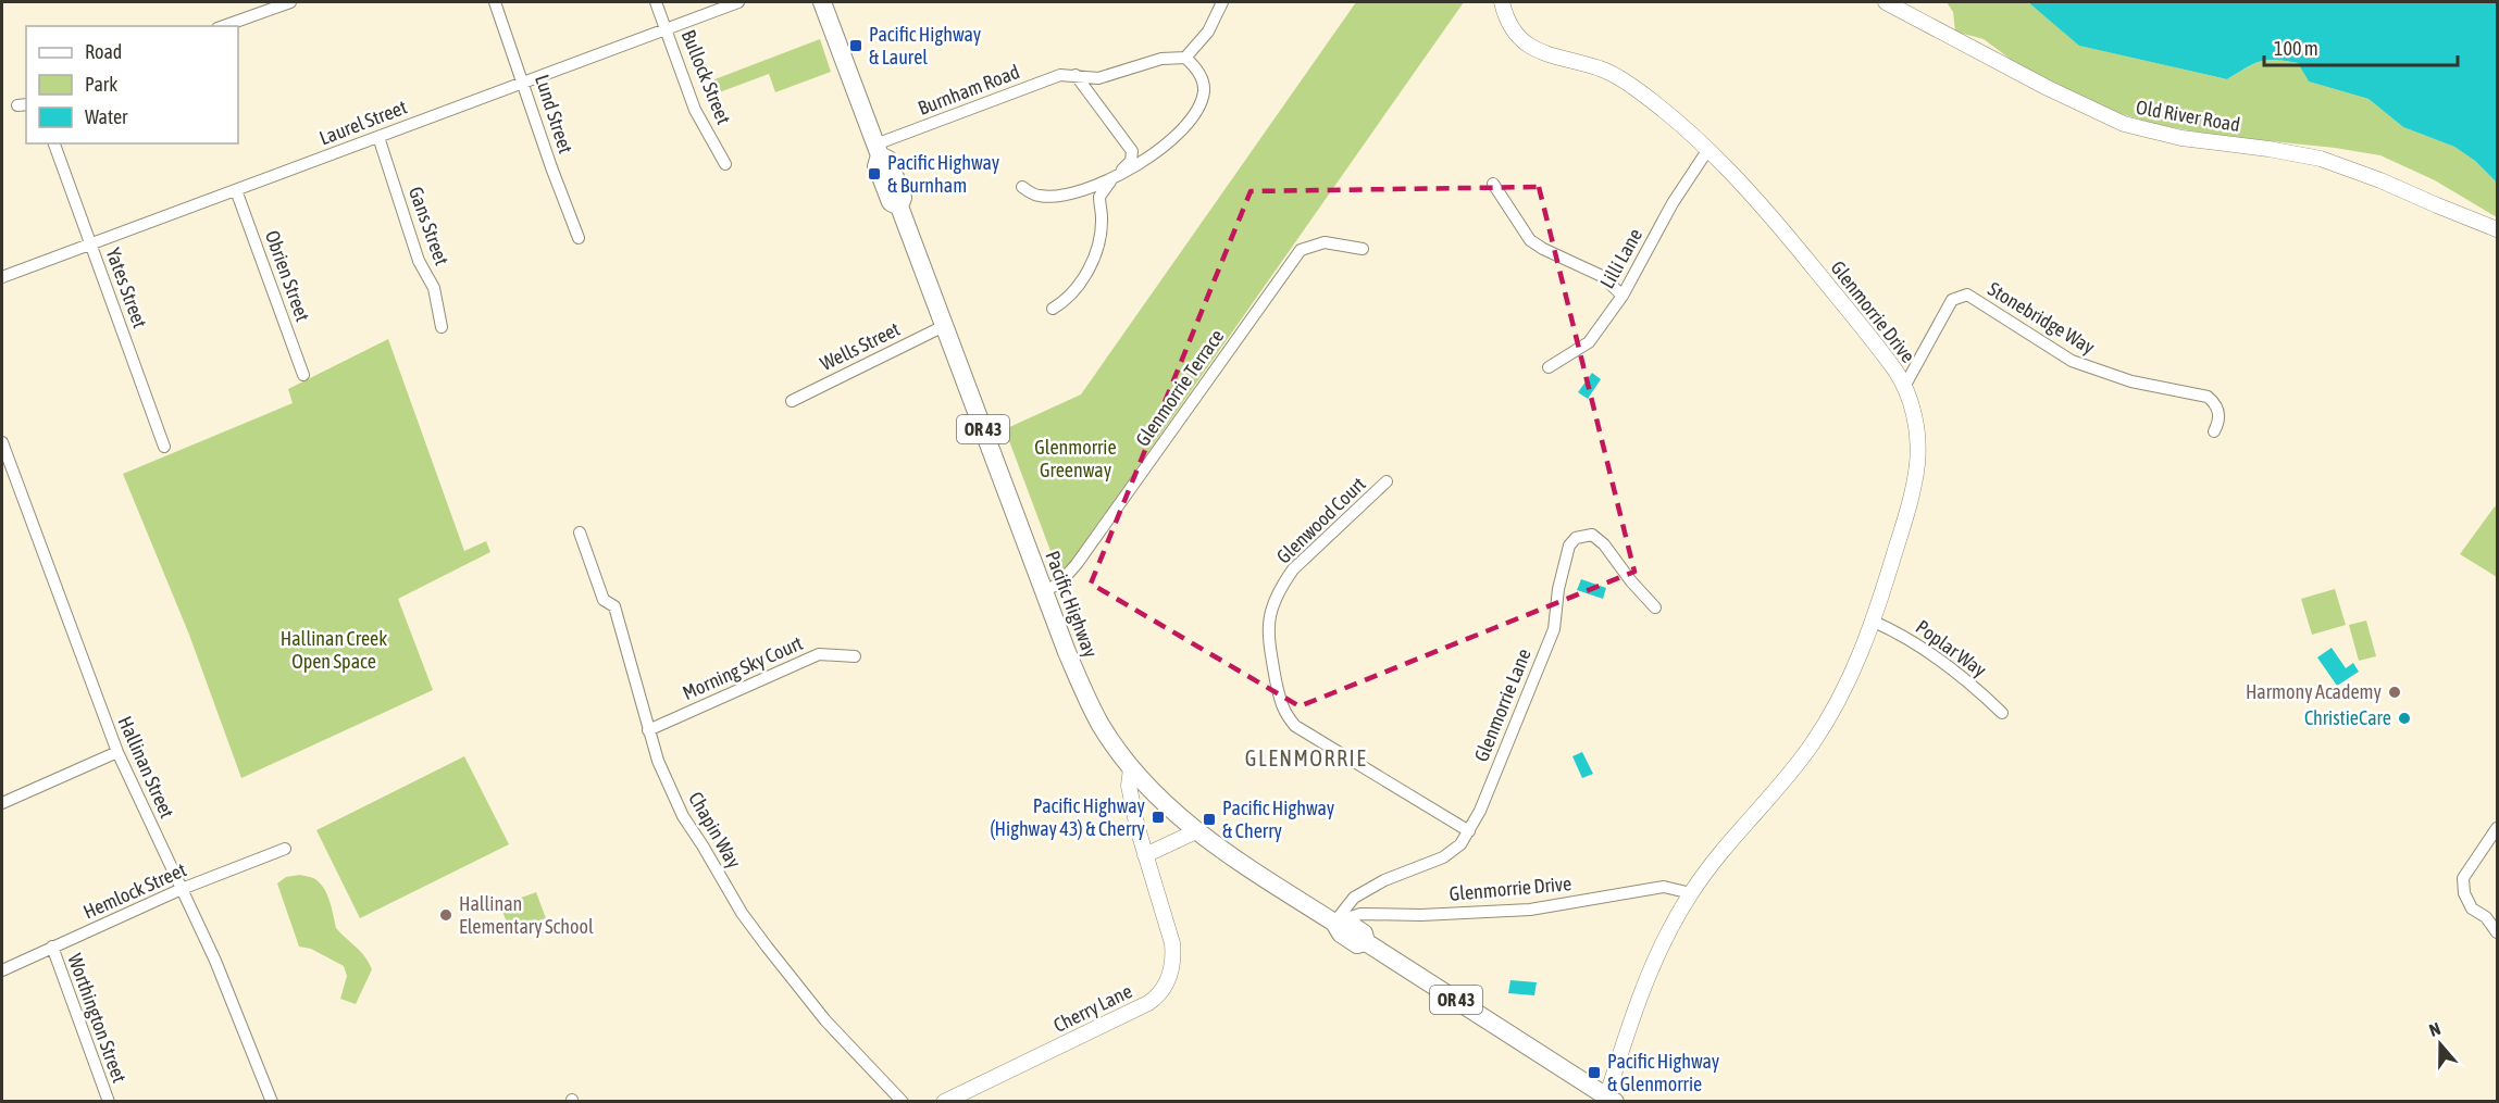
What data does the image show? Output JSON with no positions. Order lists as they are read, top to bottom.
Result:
{
  "streets": {
    "main road": ["OR 43", "Pacific Highway"],
    "street": [
      "Bullock Street",
      "Burnham Road",
      "Lund Street",
      "Old River Road",
      "Laurel Street",
      "Gans Street",
      "Lilli Lane",
      "Obrien Street",
      "Yates Street",
      "Glenmorrie Drive",
      "Stonebridge Way",
      "Wells Street",
      "Glenmorrie Terrace",
      "Glenwood Court",
      "Poplar Way",
      "Morning Sky Court",
      "Glenmorrie Lane",
      "Hallinan Street",
      "Chapin Way",
      "Hemlock Street",
      "Cherry Lane",
      "Worthington Street"
    ]
  },
  "crossings": [
    ["Bullock Street", "Laurel Street"],
    ["Burnham Road", "Pacific Highway"],
    ["Lund Street", "Laurel Street"],
    ["Laurel Street", "Gans Street"],
    ["Laurel Street", "Obrien Street"],
    ["Laurel Street", "Yates Street"],
    ["Lilli Lane", "Glenmorrie Drive"],
    ["Glenmorrie Drive", "Stonebridge Way"],
    ["Glenmorrie Drive", "Pacific Highway"],
    ["Glenmorrie Drive", "Poplar Way"],
    ["Glenmorrie Drive", "Glenmorrie Lane"],
    ["Wells Street", "Pacific Highway"],
    ["Glenmorrie Terrace", "Pacific Highway"],
    ["Glenwood Court", "Glenmorrie Lane"],
    ["Pacific Highway", "Glenmorrie Lane"],
    ["Pacific Highway", "Cherry Lane"],
    ["Morning Sky Court", "Chapin Way"],
    ["Hallinan Street", "Hemlock Street"],
    ["Hemlock Street", "Worthington Street"]
  ],
  "districts": ["GLENMORRIE"],
  "parks": ["Glenmorrie Greenway", "Hallinan Creek Open Space"],
  "places": {
    "transit": [
      "Pacific Highway & Laurel",
      "Pacific Highway & Burnham",
      "Pacific Highway (Highway 43) & Cherry",
      "Pacific Highway & Cherry",
      "Pacific Highway & Glenmorrie"
    ],
    "other": ["Harmony Academy", "ChristieCare", "Hallinan Elementary School"]
  },
  "legend": ["Road", "Park", "Water"],
  "scale_bar": "100 m",
  "north": "top"
}
